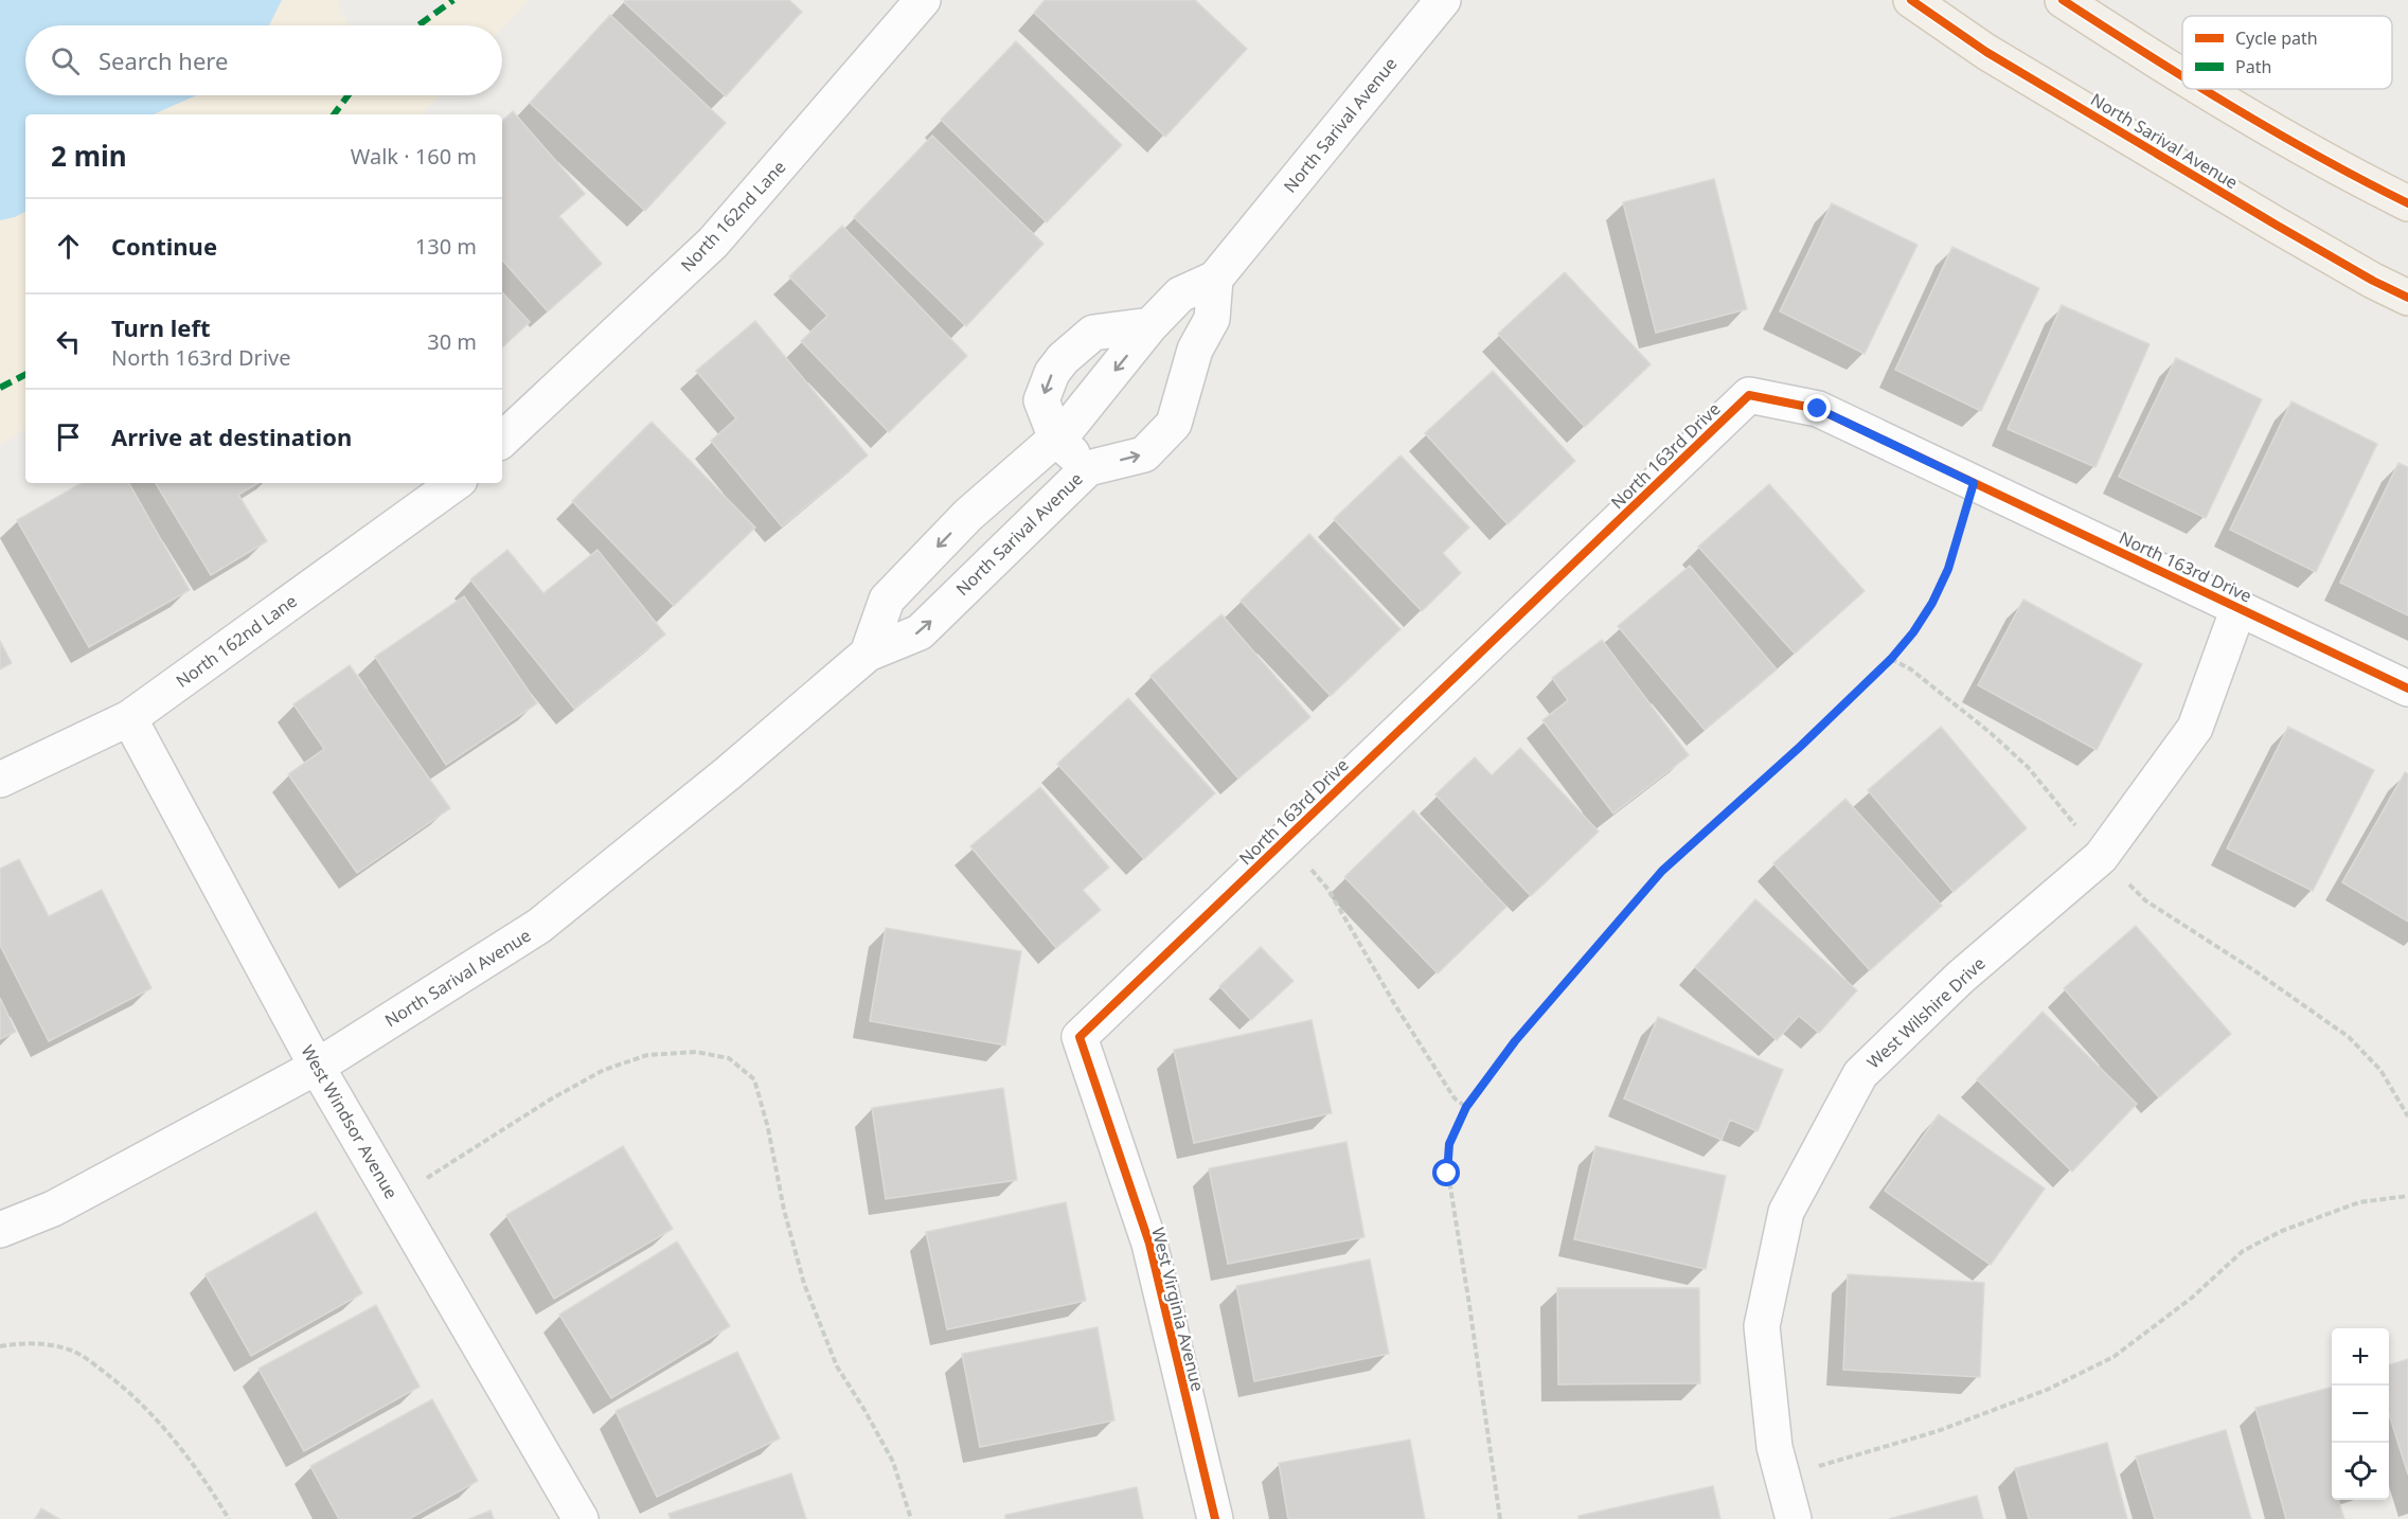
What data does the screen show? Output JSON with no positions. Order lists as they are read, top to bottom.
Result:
{
  "streets": {
    "main road": ["North Sarival Avenue"],
    "street": [
      "North 162nd Lane",
      "North 163rd Drive",
      "West Wilshire Drive",
      "West Windsor Avenue",
      "West Virginia Avenue"
    ]
  },
  "crossings": [
    ["North Sarival Avenue", "West Windsor Avenue"],
    ["North 162nd Lane", "West Windsor Avenue"],
    ["North 163rd Drive", "West Wilshire Drive"],
    ["North 163rd Drive", "West Virginia Avenue"]
  ],
  "legend": ["Cycle path", "Path"],
  "page": {
    "search": "Search here",
    "heading": ["2 min", "Walk · 160 m"],
    "list": [
      ["Continue", "130 m"],
      ["Turn left", "North 163rd Drive", "30 m"],
      "Arrive at destination"
    ],
    "map_buttons": ["+", "−"]
  }
}
